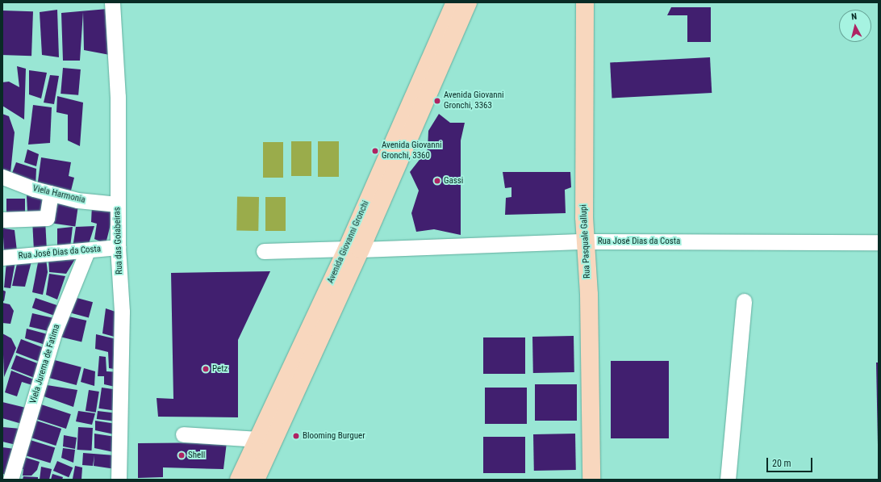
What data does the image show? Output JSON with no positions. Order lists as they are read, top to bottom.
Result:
{
  "streets": {
    "main road": ["Rua Pasquale Gallupi", "Avenida Giovanni Gronchi"],
    "street": [
      "Viela Harmonia",
      "Rua das Goiabeiras",
      "Rua José Dias da Costa",
      "Viela Jurema de Fatima"
    ]
  },
  "crossings": [
    ["Viela Harmonia", "Rua das Goiabeiras"],
    ["Rua das Goiabeiras", "Rua José Dias da Costa"],
    ["Rua Pasquale Gallupi", "Rua José Dias da Costa"],
    ["Rua José Dias da Costa", "Avenida Giovanni Gronchi"],
    ["Rua José Dias da Costa", "Viela Jurema de Fatima"]
  ],
  "places": [
    "Avenida Giovanni Gronchi, 3363",
    "Avenida Giovanni Gronchi, 3360",
    "Gassi",
    "Petz",
    "Blooming Burguer",
    "Shell"
  ],
  "scale_bar": "20 m",
  "north": "top"
}
